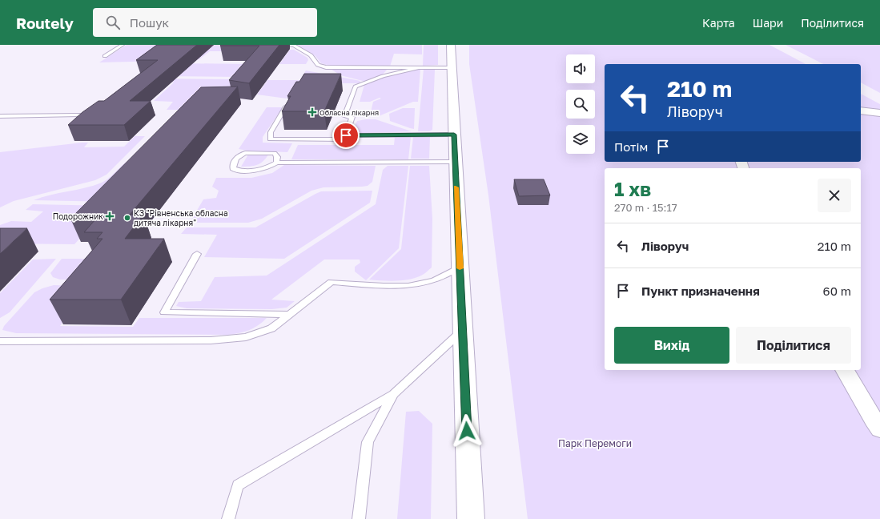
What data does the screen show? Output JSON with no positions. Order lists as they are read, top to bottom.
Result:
{
  "parks": ["Парк Перемоги"],
  "places": {
    "health": ["Обласна лікарня", "Подорожник"],
    "other": ["КЗ \"Рівненська обласна дитяча лікарня\""]
  },
  "page": {
    "header": "Routely",
    "search": "Пошук",
    "nav": ["Карта", "Шари", "Поділитися"],
    "turn": ["210 m", "Ліворуч"],
    "then": "Потім",
    "heading": ["1 хв", "270 m · 15:17"],
    "list": [
      {
        "name": "Ліворуч",
        "value": "210 m"
      },
      {
        "name": "Пункт призначення",
        "value": "60 m"
      }
    ],
    "buttons": ["Вихід", "Поділитися"]
  }
}
